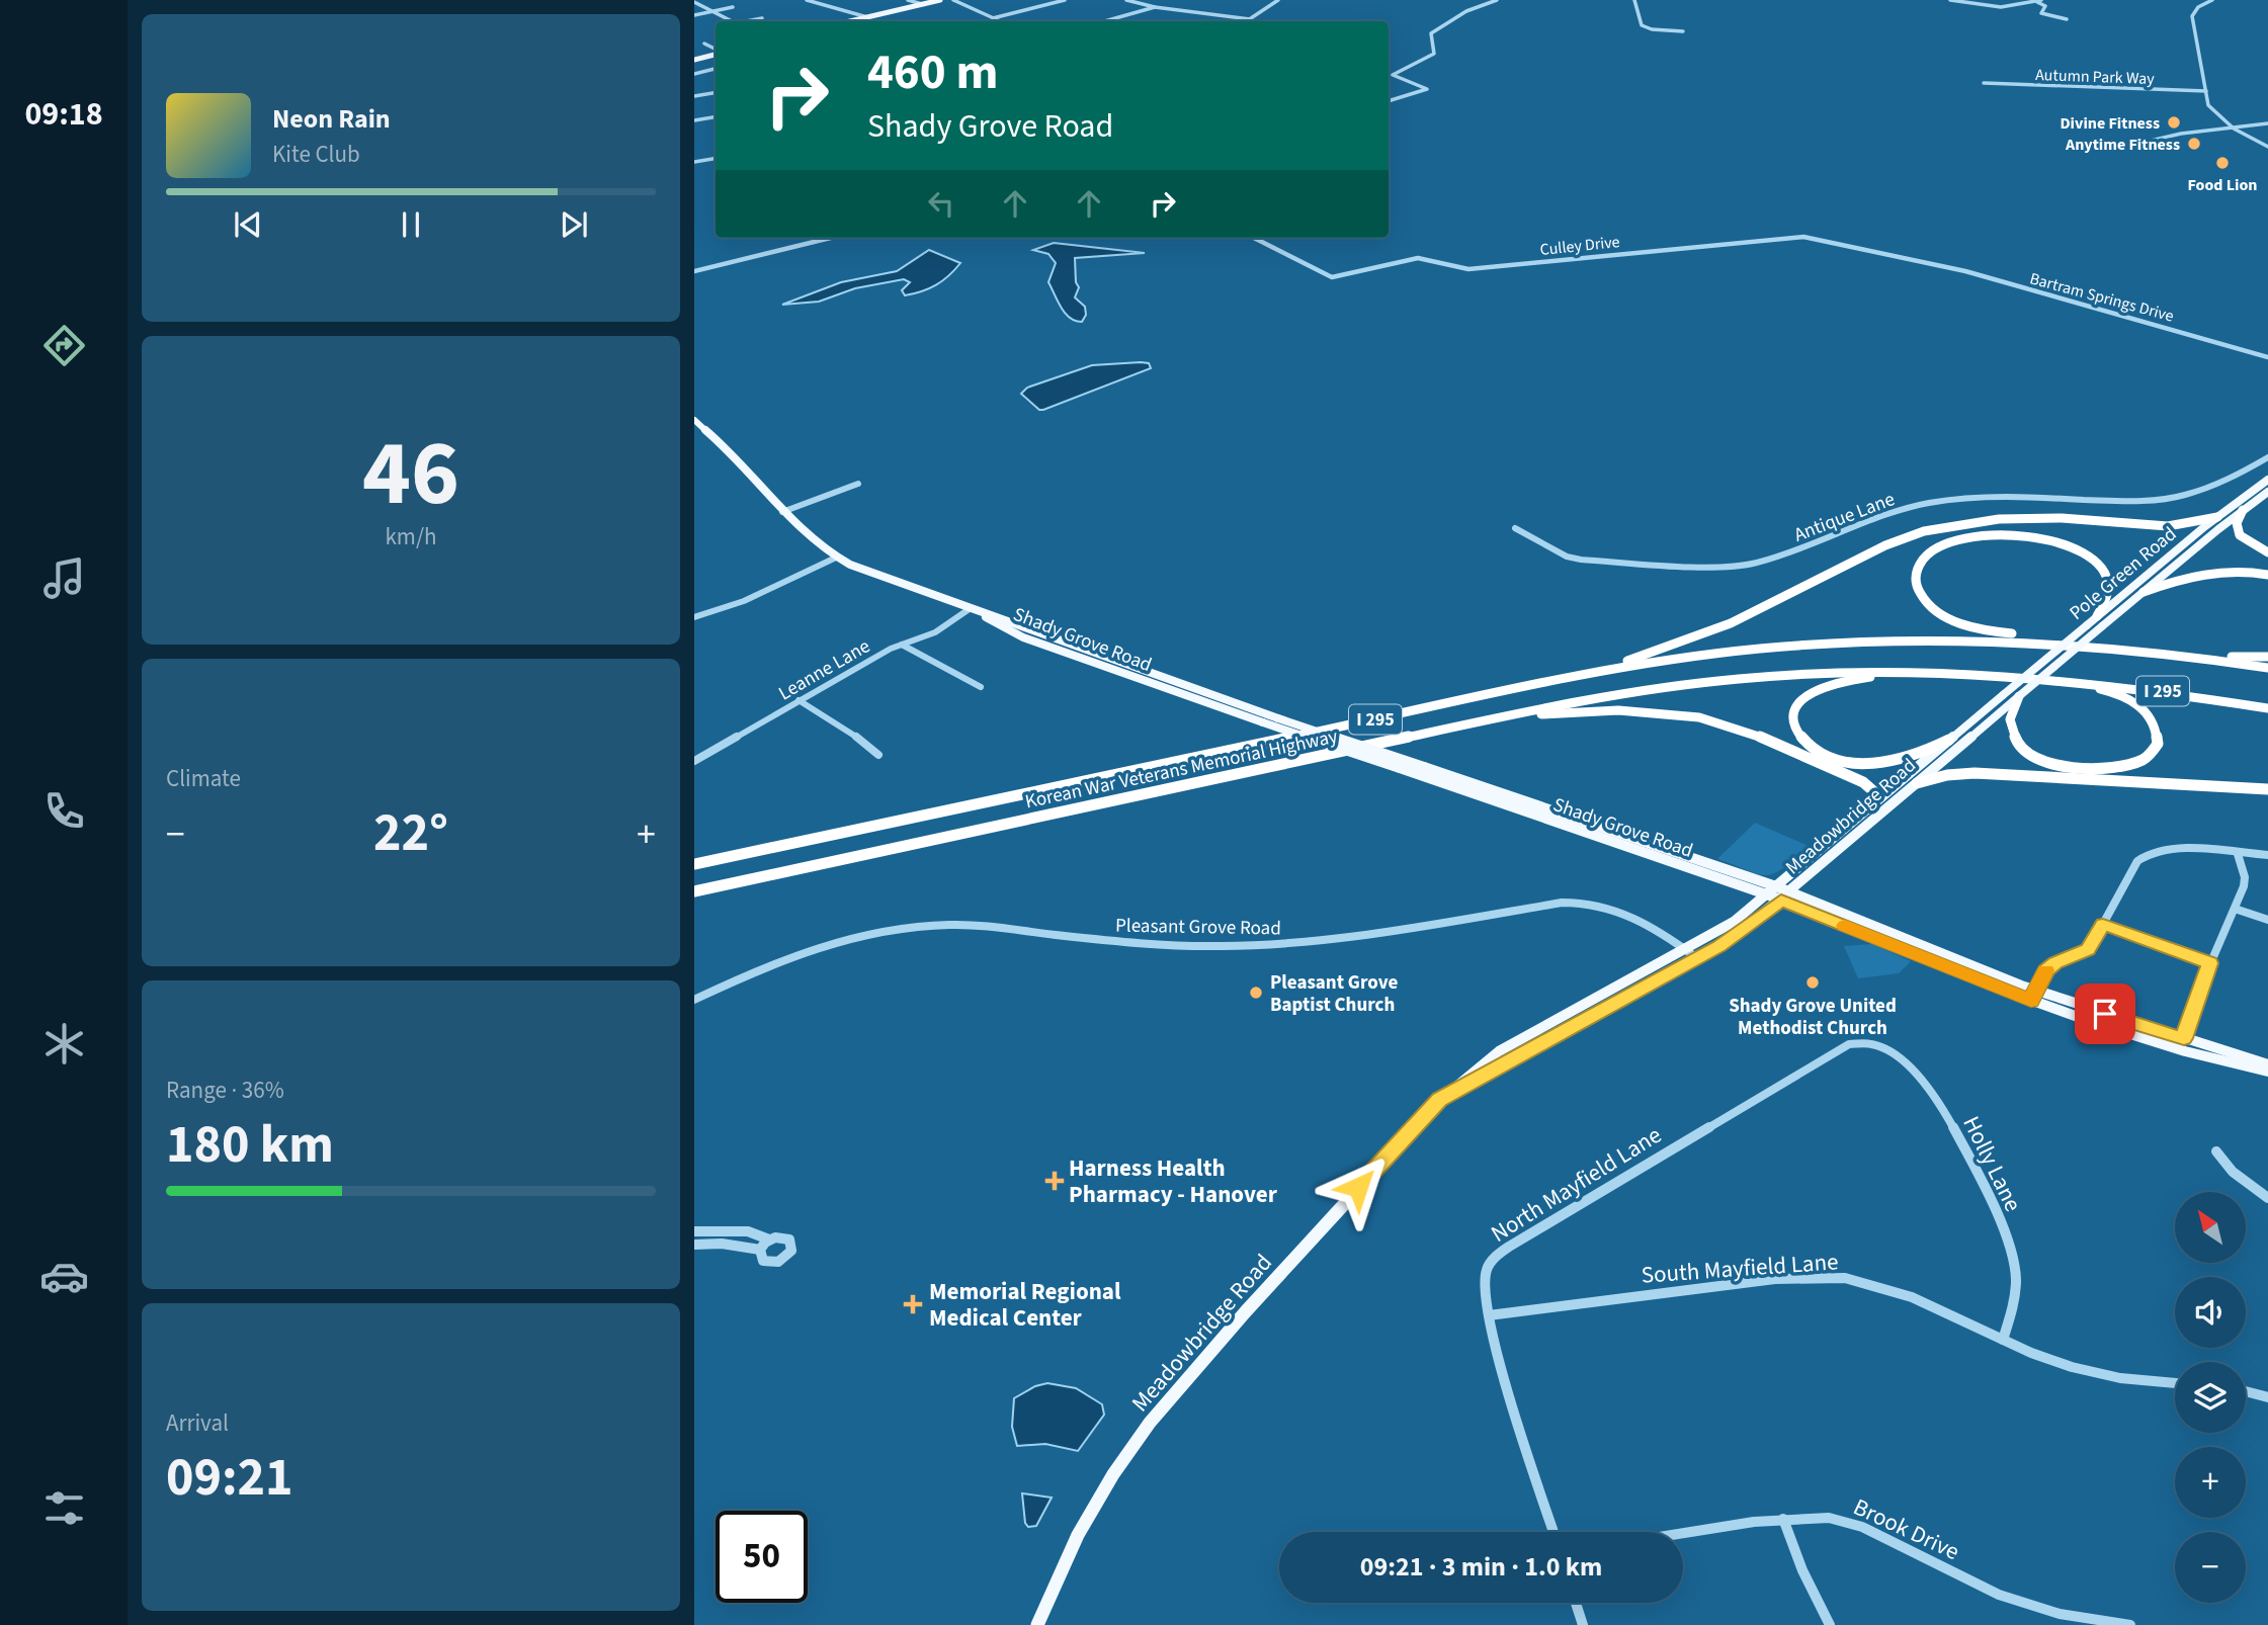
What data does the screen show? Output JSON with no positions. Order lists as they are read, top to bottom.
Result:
{
  "streets": {
    "highway": ["I 295", "Korean War Veterans Memorial Highway"],
    "main road": ["Pole Green Road", "Shady Grove Road", "Meadowbridge Road"],
    "street": [
      "Autumn Park Way",
      "Culley Drive",
      "Bartram Springs Drive",
      "Antique Lane",
      "Leanne Lane",
      "Pleasant Grove Road",
      "Holly Lane",
      "North Mayfield Lane",
      "South Mayfield Lane",
      "Brook Drive"
    ]
  },
  "crossings": [
    ["Culley Drive", "Bartram Springs Drive"],
    ["Pole Green Road", "Meadowbridge Road"],
    ["Shady Grove Road", "Leanne Lane"],
    ["Shady Grove Road", "Meadowbridge Road"],
    ["Meadowbridge Road", "Pleasant Grove Road"],
    ["Holly Lane", "North Mayfield Lane"],
    ["Holly Lane", "South Mayfield Lane"],
    ["North Mayfield Lane", "South Mayfield Lane"]
  ],
  "places": {
    "other": [
      "Divine Fitness",
      "Anytime Fitness",
      "Food Lion",
      "Shady Grove United Methodist Church",
      "Pleasant Grove Baptist Church"
    ],
    "health": ["Harness Health Pharmacy - Hanover", "Memorial Regional Medical Center"]
  },
  "north": "top left",
  "page": {
    "tabs": "09:18",
    "turn": ["460 m", "Shady Grove Road"],
    "song": ["Neon Rain", "Kite Club"],
    "tile": [
      ["46", "km/h"],
      "Climate",
      ["Range · 36%", "180 km"],
      ["Arrival", "09:21"]
    ],
    "heat": ["−", "22°", "+"],
    "map_buttons": ["+", "−"],
    "limit": "50",
    "trip": "09:21 · 3 min · 1.0 km"
  }
}
